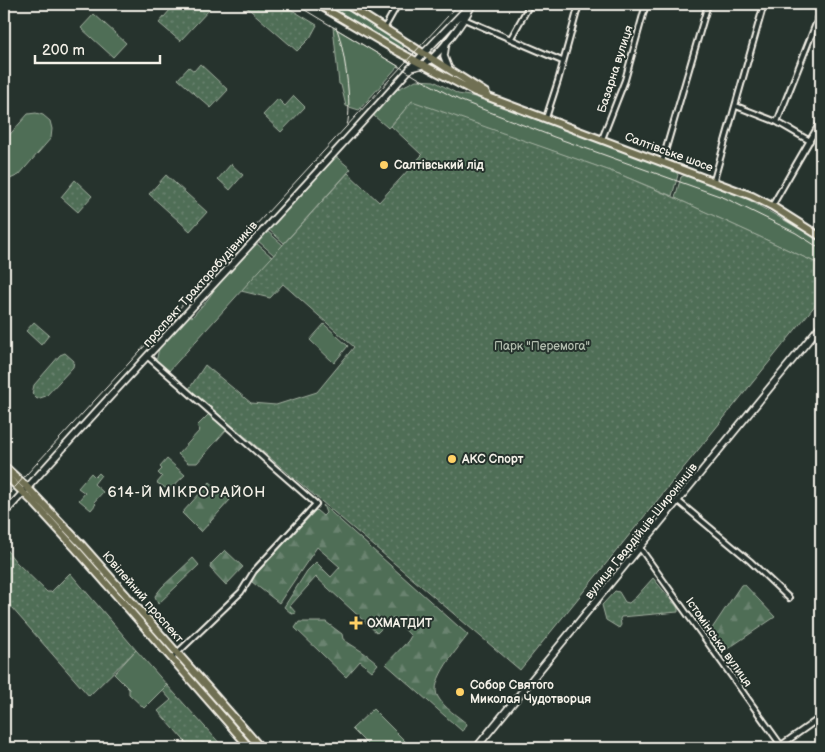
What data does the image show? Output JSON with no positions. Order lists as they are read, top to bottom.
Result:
{
  "streets": {
    "main road": [
      "Салтівське шосе",
      "проспект Тракторобудівників",
      "вулиця Гвардійців-Широнінців",
      "Ювілейний проспект"
    ],
    "street": ["Базарна вулиця", "Істомінська вулиця"]
  },
  "crossings": [
    ["Базарна вулиця", "Салтівське шосе"],
    ["Салтівське шосе", "проспект Тракторобудівників"],
    ["проспект Тракторобудівників", "Ювілейний проспект"],
    ["вулиця Гвардійців-Широнінців", "Істомінська вулиця"]
  ],
  "districts": ["614-Й МІКРОРАЙОН"],
  "parks": ["Парк \"Перемога\""],
  "places": {
    "other": ["Салтівський лід", "АКС Спорт", "Собор Святого Миколая Чудотворця"],
    "health": ["ОХМАТДИТ"]
  },
  "scale_bar": "200 m"
}
